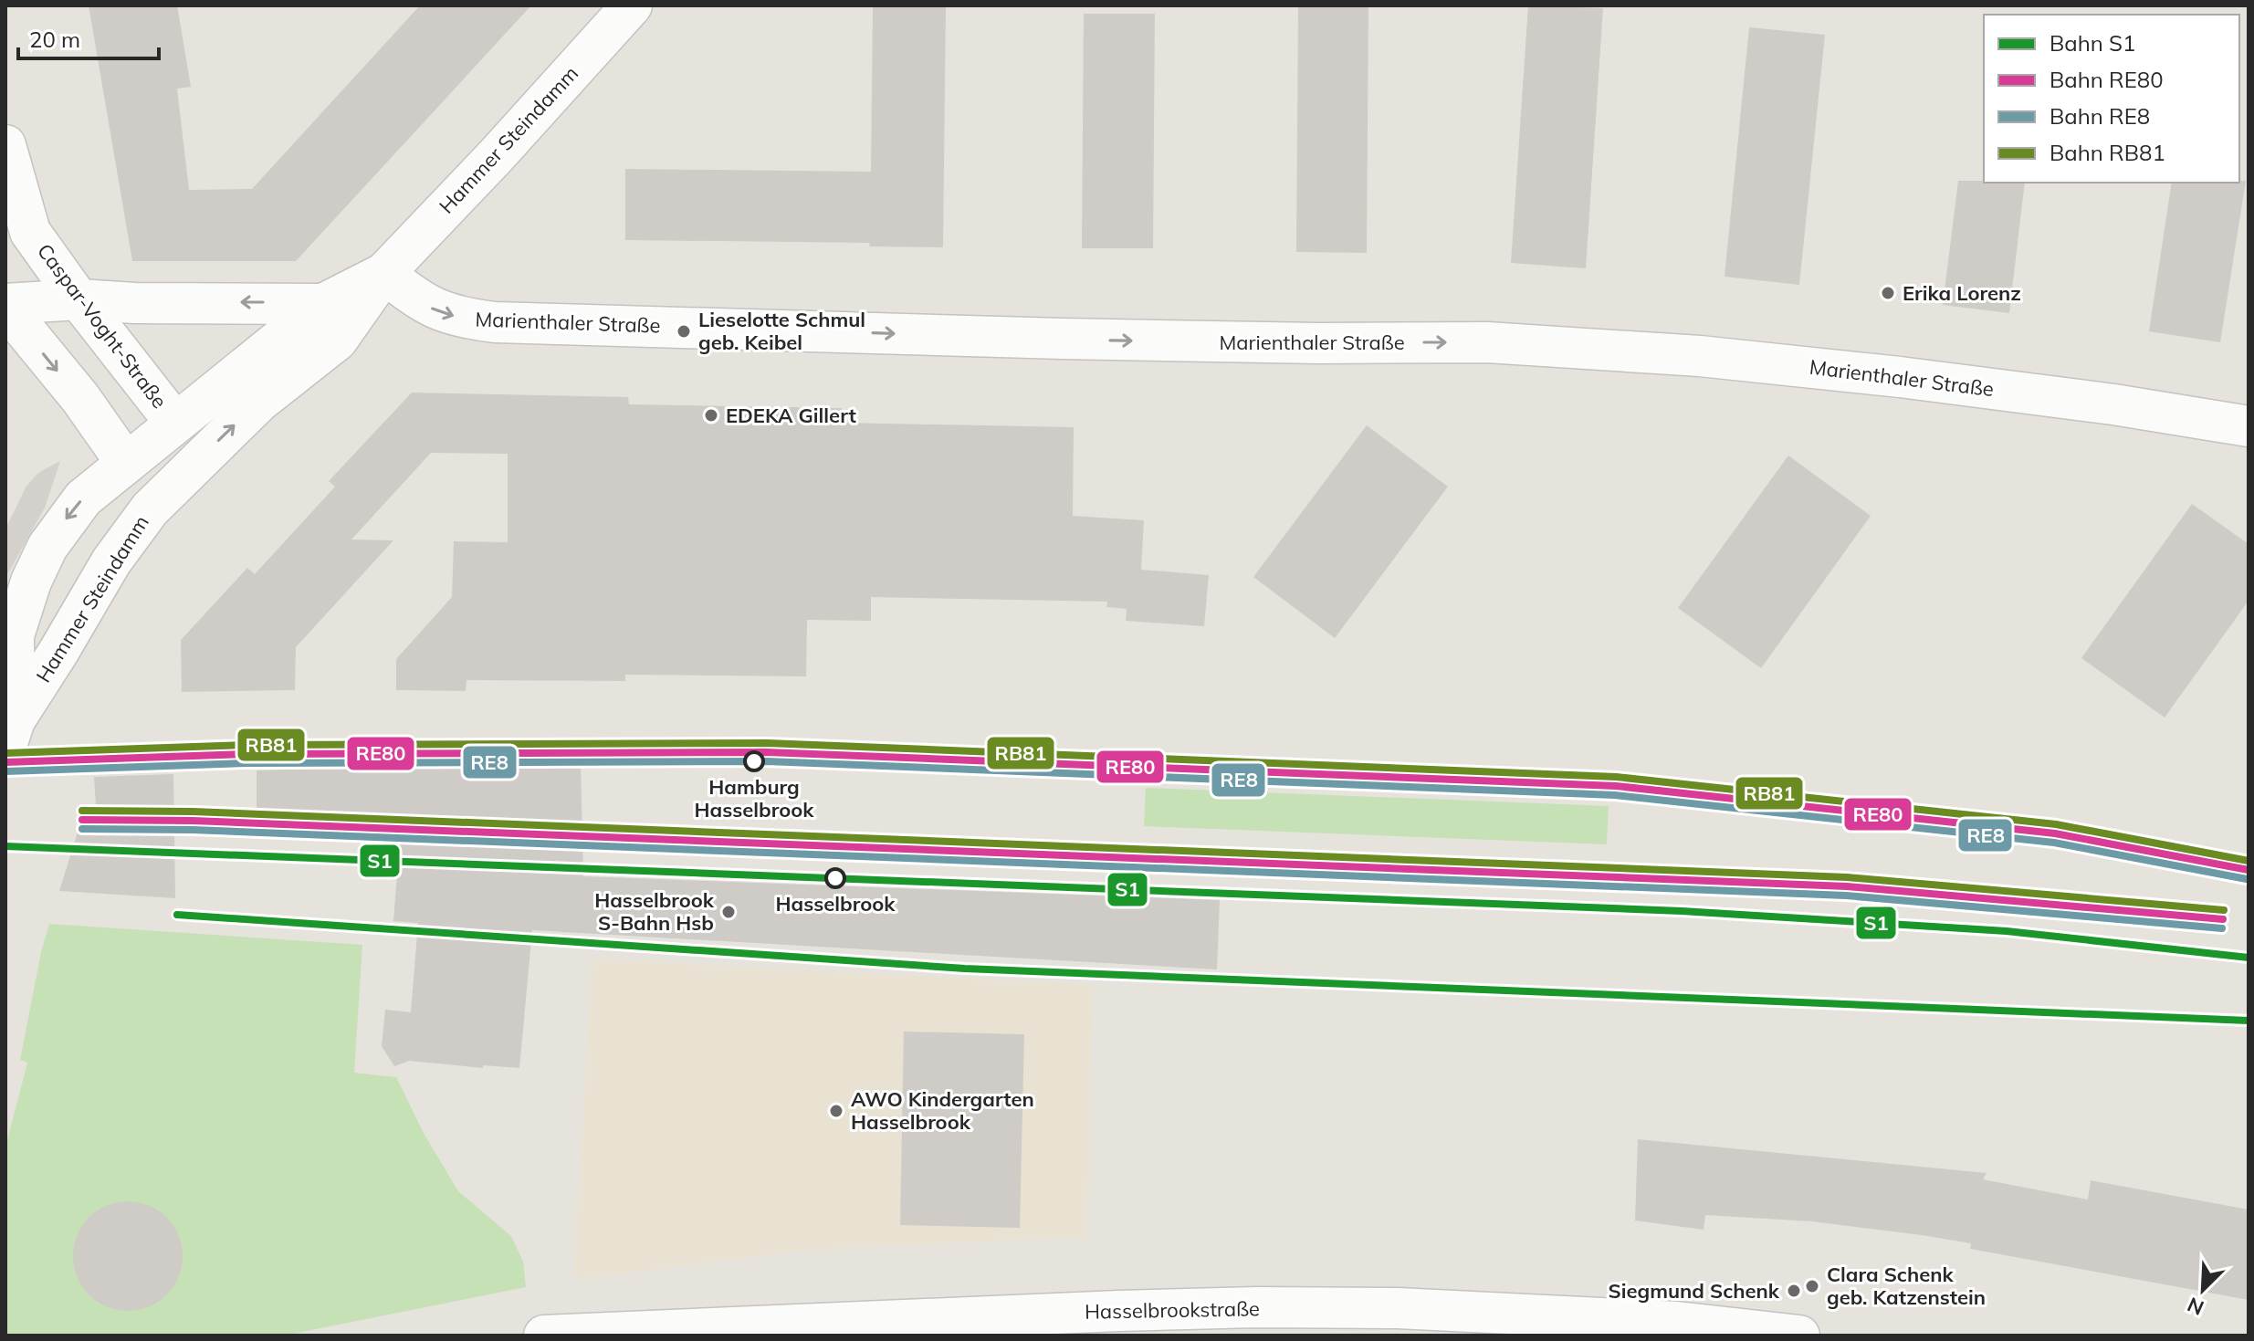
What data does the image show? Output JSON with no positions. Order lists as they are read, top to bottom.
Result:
{
  "streets": {
    "street": [
      "Hammer Steindamm",
      "Marienthaler Straße",
      "Caspar-Voght-Straße",
      "Hasselbrookstraße"
    ]
  },
  "crossings": [
    ["Hammer Steindamm", "Marienthaler Straße"],
    ["Hammer Steindamm", "Caspar-Voght-Straße"]
  ],
  "one_way": ["Marienthaler Straße"],
  "places": [
    "Erika Lorenz",
    "Lieselotte Schmul geb. Keibel",
    "EDEKA Gillert",
    "Hamburg Hasselbrook",
    "Hasselbrook",
    "Hasselbrook S-Bahn Hsb",
    "AWO Kindergarten Hasselbrook",
    "Clara Schenk geb. Katzenstein",
    "Siegmund Schenk"
  ],
  "lines": [
    "rail line RB81",
    "rail line RE80",
    "rail line RE8",
    "rail line S1"
  ],
  "legend": [
    "Bahn S1",
    "Bahn RE80",
    "Bahn RE8",
    "Bahn RB81"
  ],
  "scale_bar": "20 m",
  "north": "bottom left"
}
